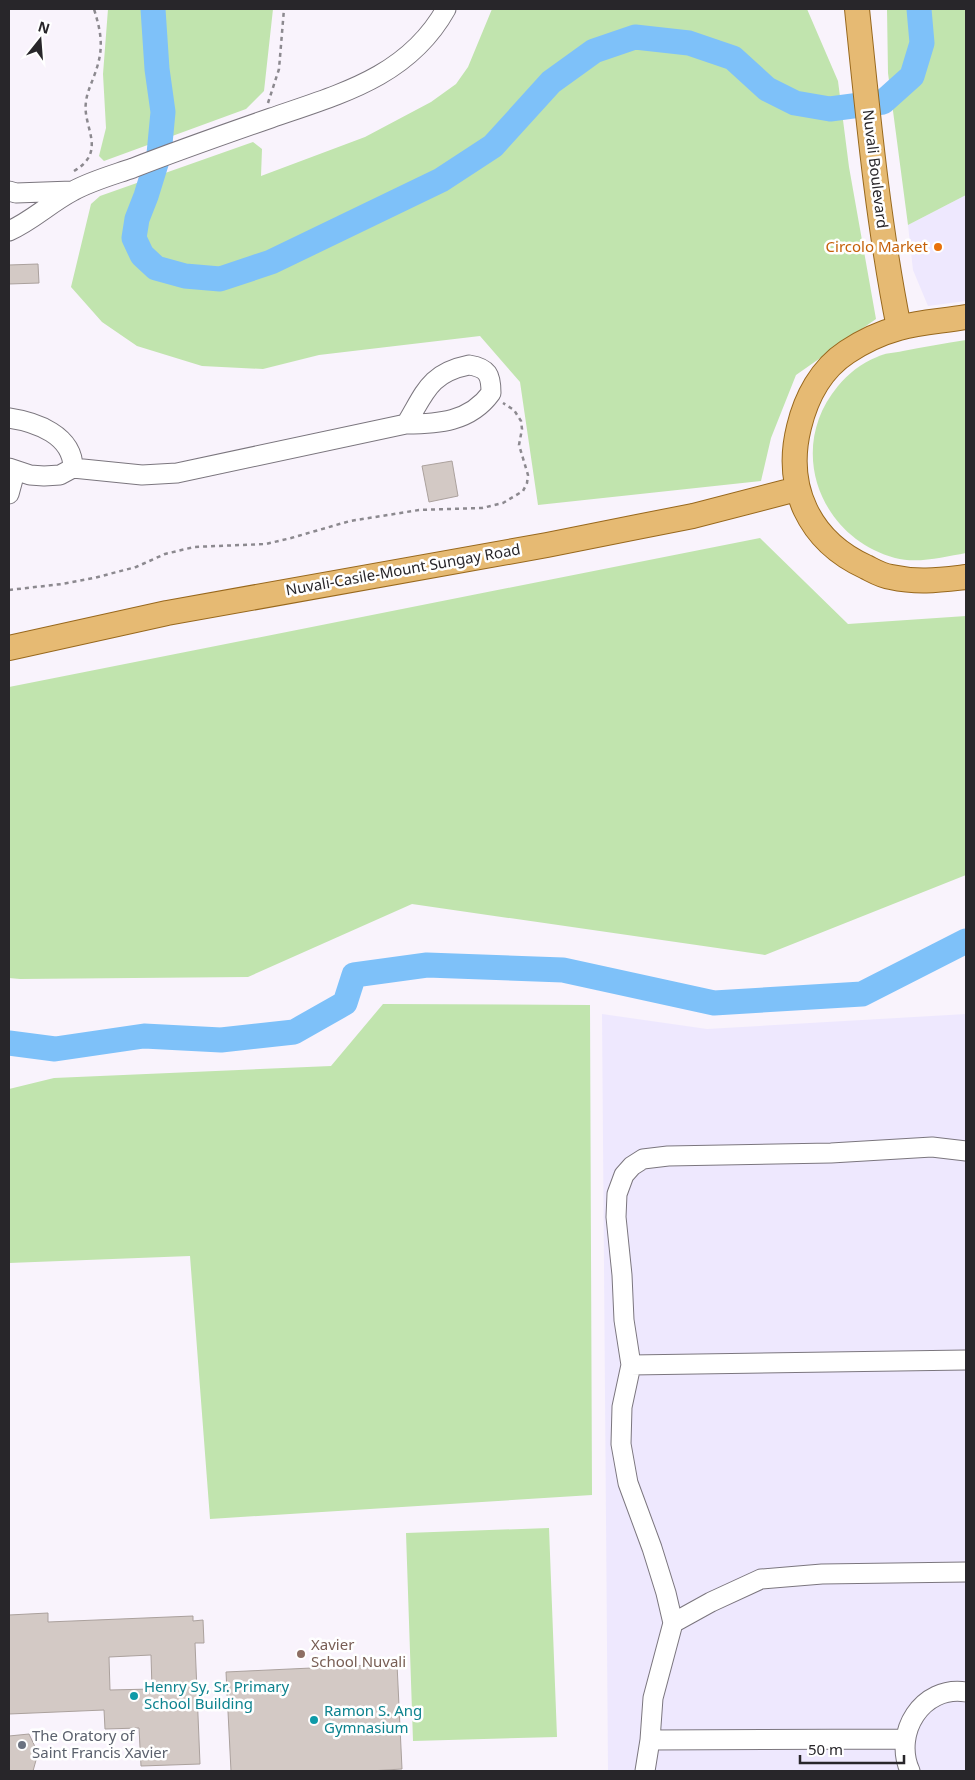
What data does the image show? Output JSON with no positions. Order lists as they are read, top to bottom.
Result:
{
  "streets": {
    "main road": ["Nuvali Boulevard", "Nuvali-Casile-Mount Sungay Road"]
  },
  "places": [
    "Circolo Market",
    "Xavier School Nuvali",
    "Henry Sy, Sr. Primary School Building",
    "Ramon S. Ang Gymnasium",
    "The Oratory of Saint Francis Xavier"
  ],
  "scale_bar": "50 m",
  "north": "top"
}
